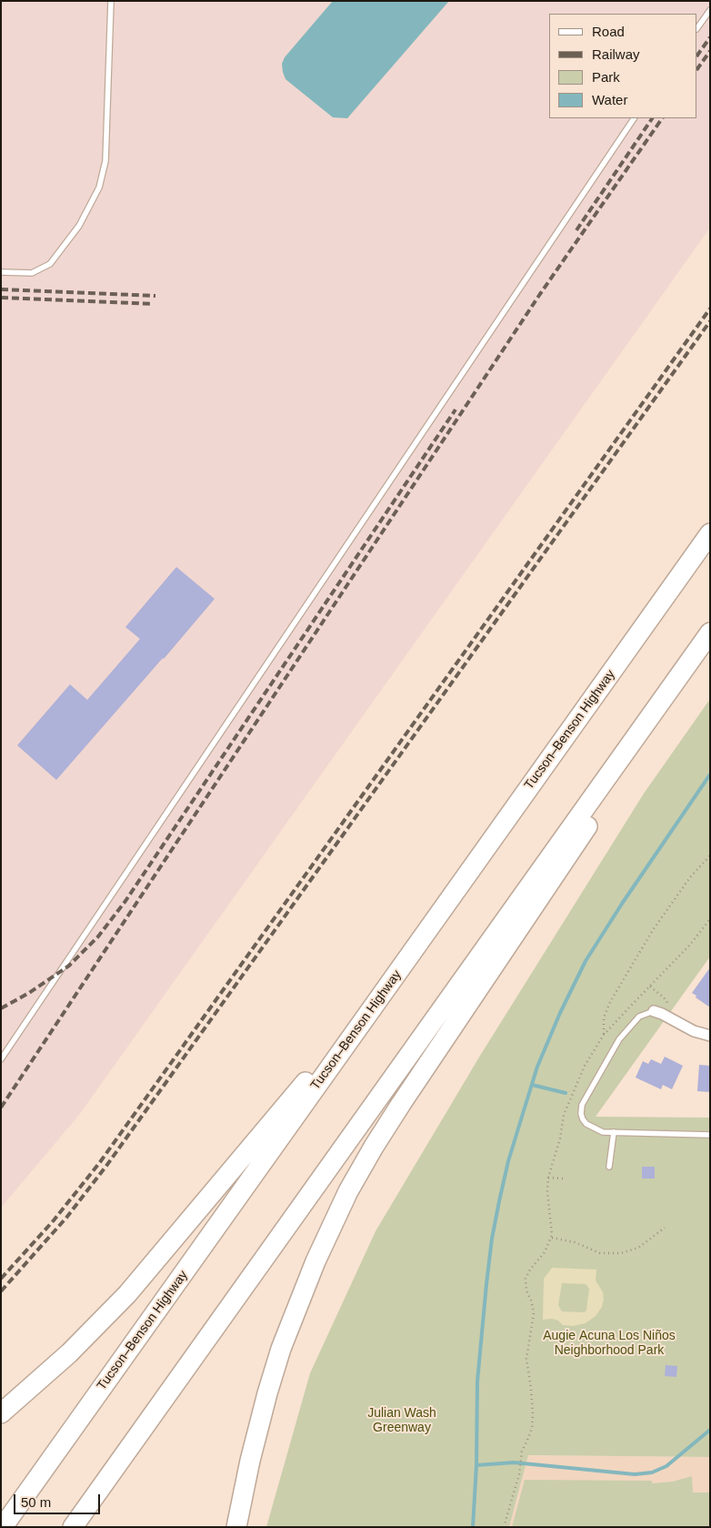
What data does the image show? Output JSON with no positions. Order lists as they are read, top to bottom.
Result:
{
  "streets": {
    "highway": ["Tucson–Benson Highway"]
  },
  "parks": ["Augie Acuna Los Niños Neighborhood Park", "Julian Wash Greenway"],
  "legend": [
    "Road",
    "Railway",
    "Park",
    "Water"
  ],
  "scale_bar": "50 m"
}
